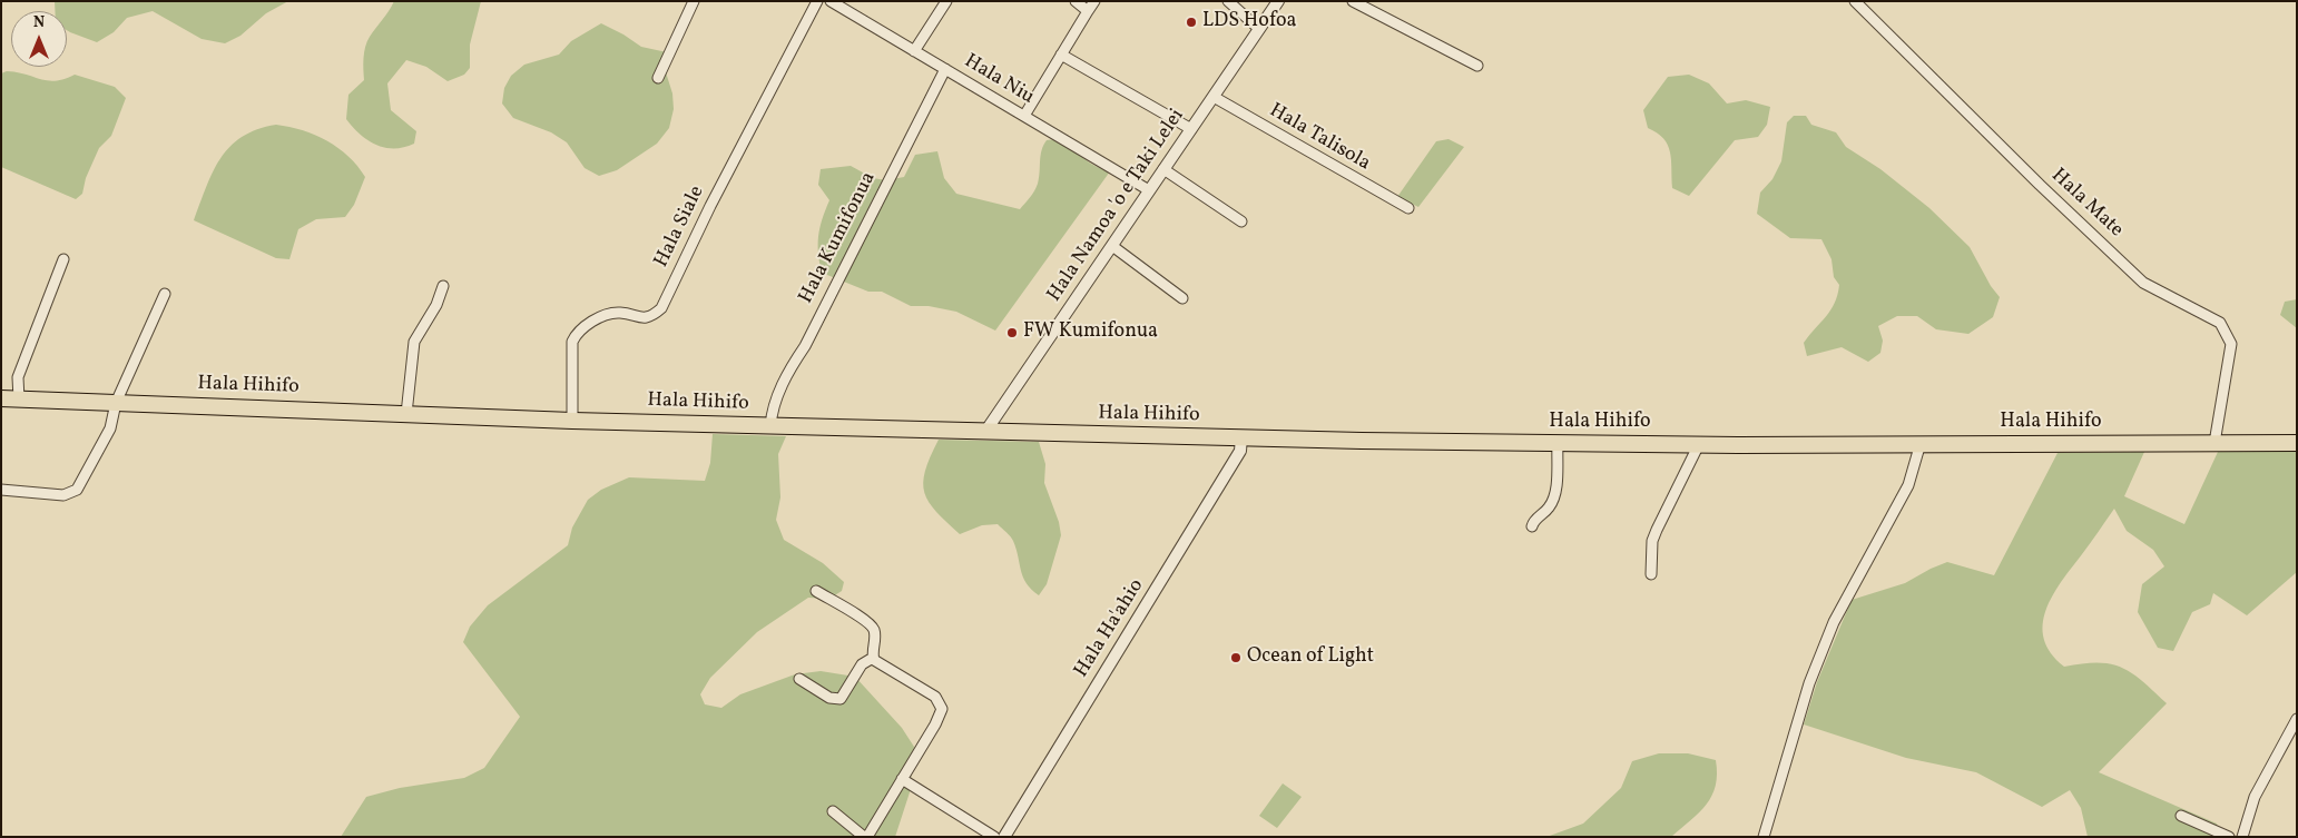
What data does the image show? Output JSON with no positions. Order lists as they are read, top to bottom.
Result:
{
  "streets": {
    "main road": ["Hala Hihifo"],
    "street": [
      "Hala Niu",
      "Hala Talisola",
      "Hala Mate",
      "Hala Namoa 'o e Taki Lelei",
      "Hala Siale",
      "Hala Kumifonua",
      "Hala Ha'ahio"
    ]
  },
  "crossings": [
    ["Hala Niu", "Hala Namoa 'o e Taki Lelei"],
    ["Hala Niu", "Hala Kumifonua"],
    ["Hala Talisola", "Hala Namoa 'o e Taki Lelei"],
    ["Hala Mate", "Hala Hihifo"],
    ["Hala Namoa 'o e Taki Lelei", "Hala Hihifo"],
    ["Hala Siale", "Hala Hihifo"],
    ["Hala Kumifonua", "Hala Hihifo"],
    ["Hala Hihifo", "Hala Ha'ahio"]
  ],
  "places": ["LDS Hofoa", "FW Kumifonua", "Ocean of Light"],
  "north": "top"
}
